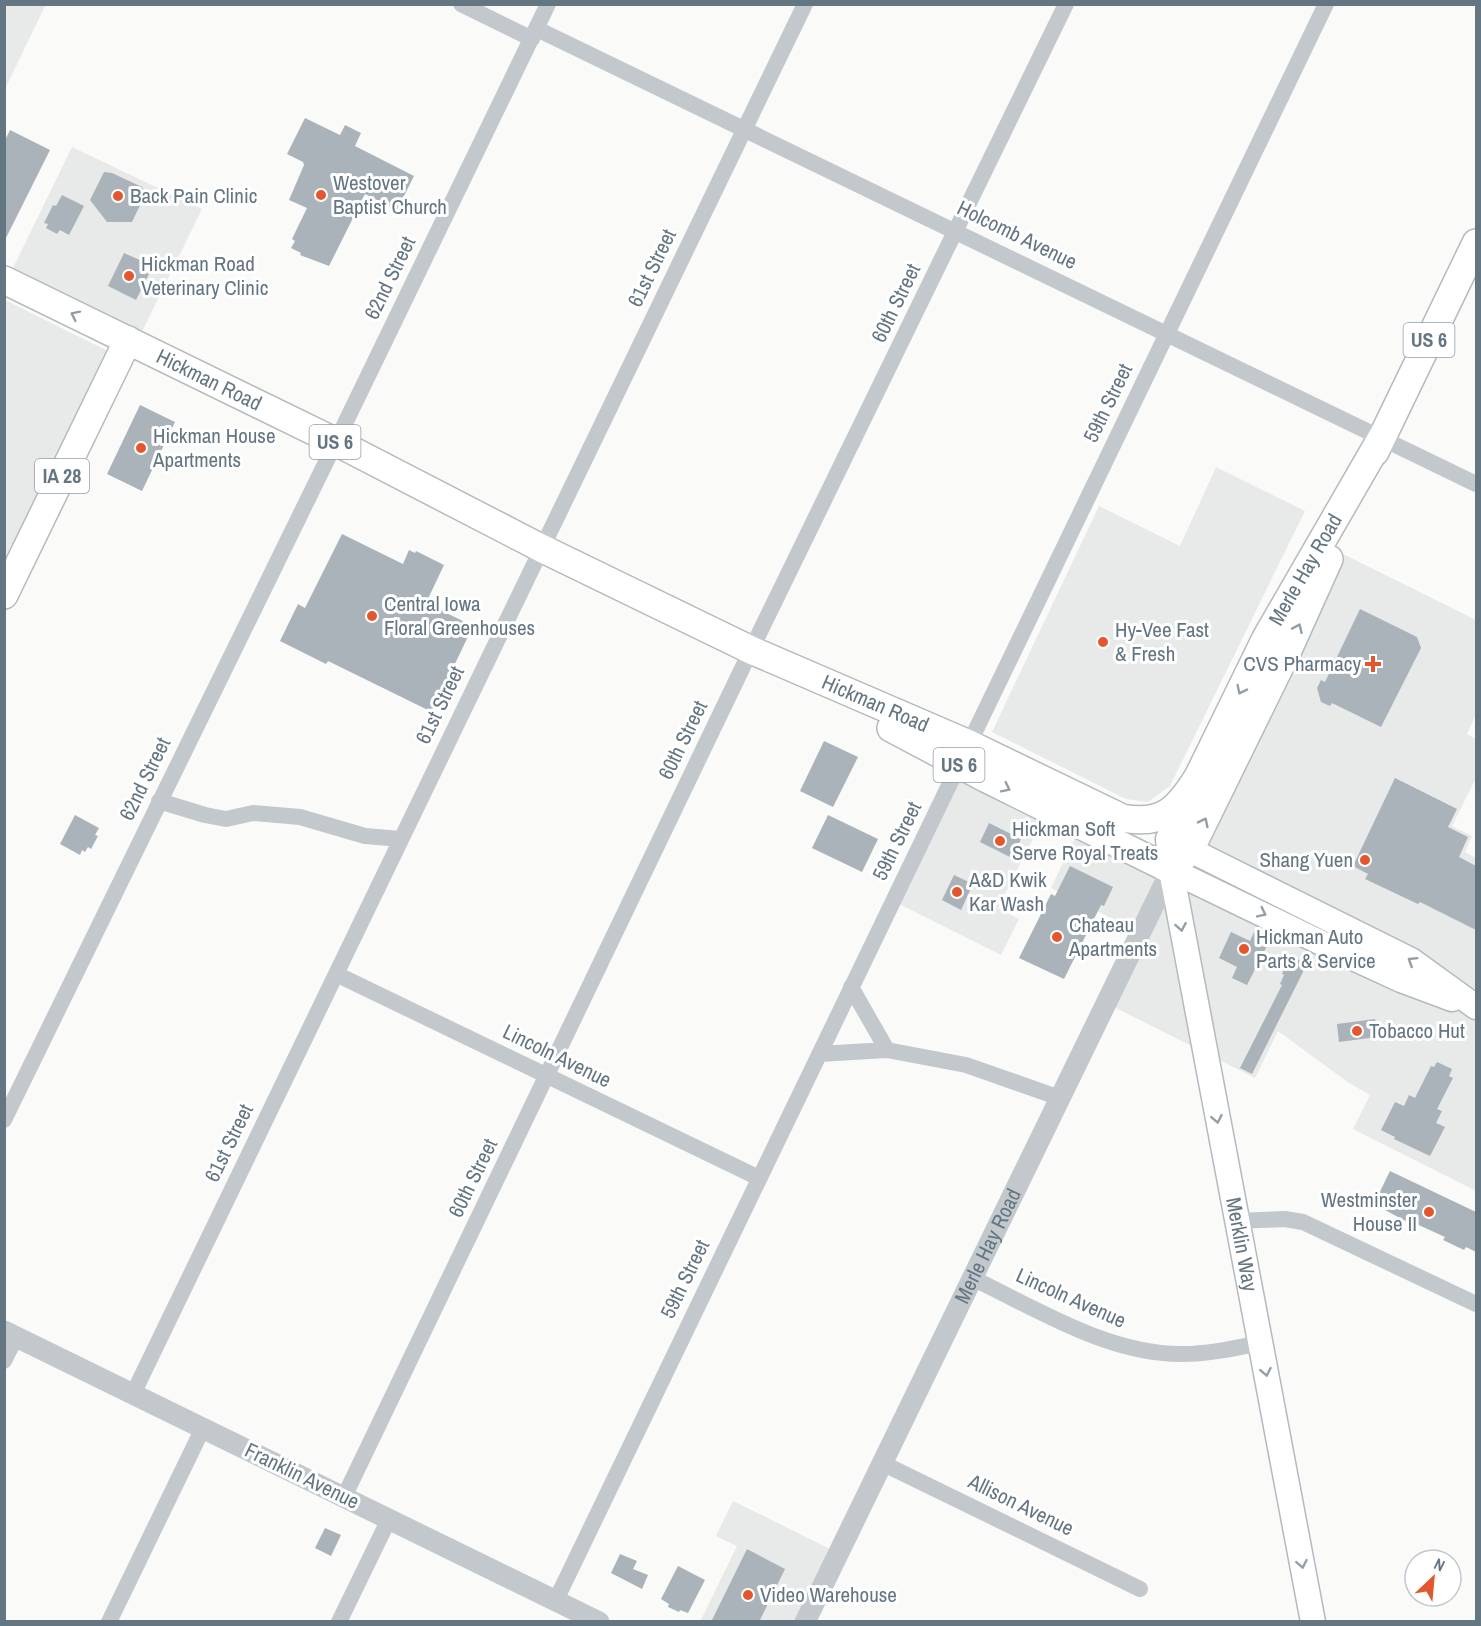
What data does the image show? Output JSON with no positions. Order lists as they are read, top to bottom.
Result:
{
  "streets": {
    "main road": [
      "US 6",
      "Hickman Road",
      "IA 28",
      "Merle Hay Road",
      "Merklin Way"
    ],
    "street": [
      "Holcomb Avenue",
      "61st Street",
      "62nd Street",
      "60th Street",
      "59th Street",
      "Lincoln Avenue",
      "Franklin Avenue",
      "Allison Avenue"
    ]
  },
  "crossings": [
    ["Holcomb Avenue", "61st Street"],
    ["Holcomb Avenue", "62nd Street"],
    ["Holcomb Avenue", "60th Street"],
    ["Holcomb Avenue", "59th Street"],
    ["Holcomb Avenue", "Merle Hay Road"],
    ["61st Street", "Hickman Road"],
    ["61st Street", "Lincoln Avenue"],
    ["61st Street", "Franklin Avenue"],
    ["62nd Street", "Hickman Road"],
    ["60th Street", "Hickman Road"],
    ["60th Street", "Lincoln Avenue"],
    ["60th Street", "Franklin Avenue"],
    ["US 6", "Hickman Road"],
    ["US 6", "Merle Hay Road"],
    ["Hickman Road", "59th Street"],
    ["Hickman Road", "IA 28"],
    ["Hickman Road", "Merle Hay Road"],
    ["Hickman Road", "Merklin Way"],
    ["59th Street", "Lincoln Avenue"],
    ["59th Street", "Franklin Avenue"],
    ["Merle Hay Road", "Lincoln Avenue"],
    ["Merle Hay Road", "Merklin Way"],
    ["Merle Hay Road", "Allison Avenue"],
    ["Lincoln Avenue", "Merklin Way"]
  ],
  "one_way": ["Merklin Way"],
  "places": {
    "other": [
      "Westover Baptist Church",
      "Back Pain Clinic",
      "Hickman Road Veterinary Clinic",
      "Hickman House Apartments",
      "Central Iowa Floral Greenhouses",
      "Hy-Vee Fast & Fresh",
      "Hickman Soft Serve Royal Treats",
      "Shang Yuen",
      "A&D Kwik Kar Wash",
      "Chateau Apartments",
      "Hickman Auto Parts & Service",
      "Tobacco Hut",
      "Westminster House II",
      "Video Warehouse"
    ],
    "health": ["CVS Pharmacy"]
  },
  "north": "top right"
}
